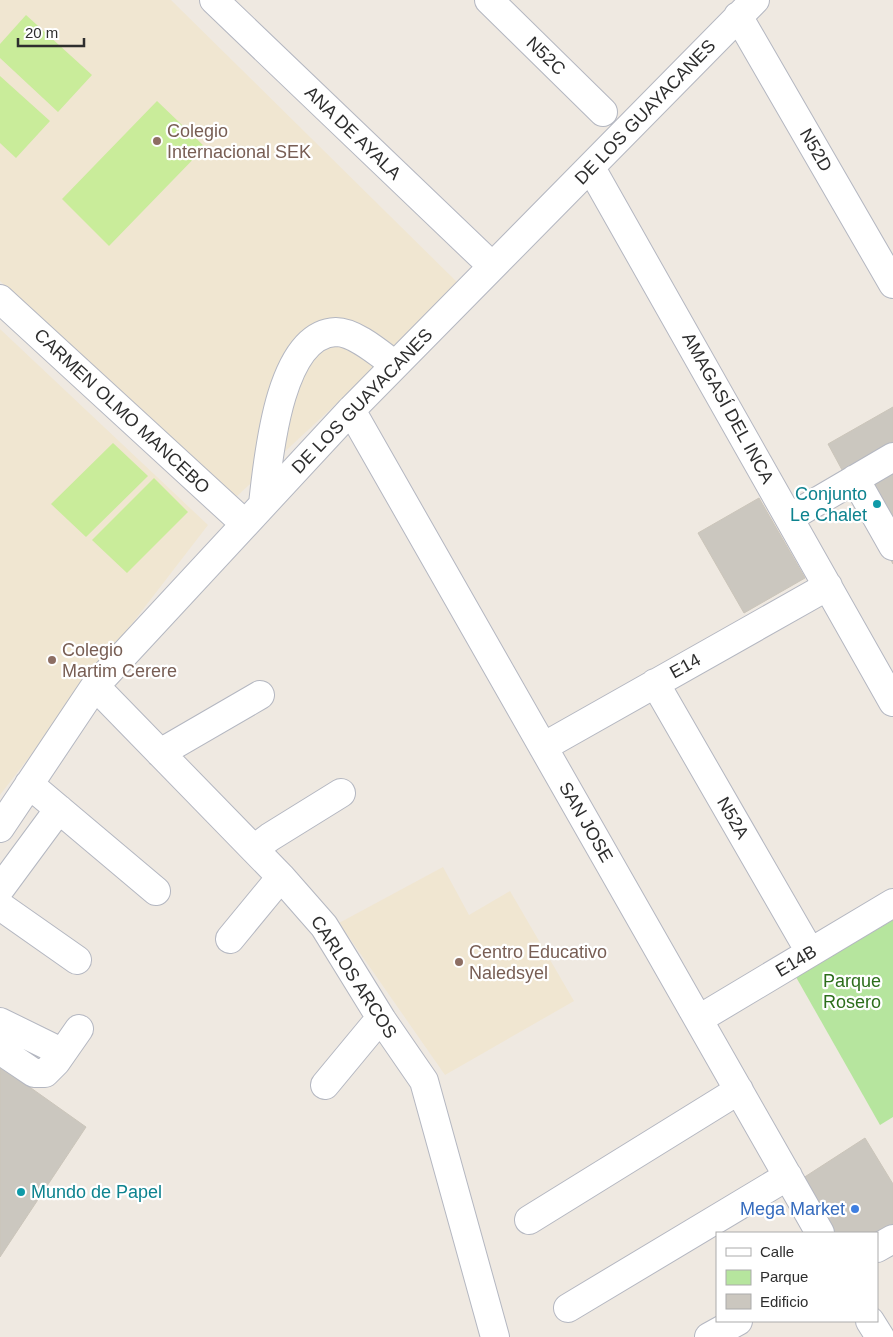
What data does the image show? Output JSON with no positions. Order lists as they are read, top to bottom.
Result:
{
  "streets": {
    "street": [
      "N52C",
      "DE LOS GUAYACANES",
      "ANA DE AYALA",
      "N52D",
      "AMAGASÍ DEL INCA",
      "CARMEN OLMO MANCEBO",
      "E14",
      "N52A",
      "SAN JOSE",
      "E14B",
      "CARLOS ARCOS"
    ]
  },
  "crossings": [
    ["DE LOS GUAYACANES", "ANA DE AYALA"],
    ["DE LOS GUAYACANES", "N52D"],
    ["DE LOS GUAYACANES", "AMAGASÍ DEL INCA"],
    ["DE LOS GUAYACANES", "CARMEN OLMO MANCEBO"],
    ["DE LOS GUAYACANES", "SAN JOSE"],
    ["DE LOS GUAYACANES", "CARLOS ARCOS"],
    ["AMAGASÍ DEL INCA", "E14"],
    ["E14", "N52A"],
    ["E14", "SAN JOSE"],
    ["N52A", "E14B"],
    ["SAN JOSE", "E14B"]
  ],
  "parks": ["Parque Rosero"],
  "places": [
    "Colegio Internacional SEK",
    "Conjunto Le Chalet",
    "Colegio Martim Cerere",
    "Centro Educativo Naledsyel",
    "Mundo de Papel",
    "Mega Market"
  ],
  "legend": ["Calle", "Parque", "Edificio"],
  "scale_bar": "20 m"
}
